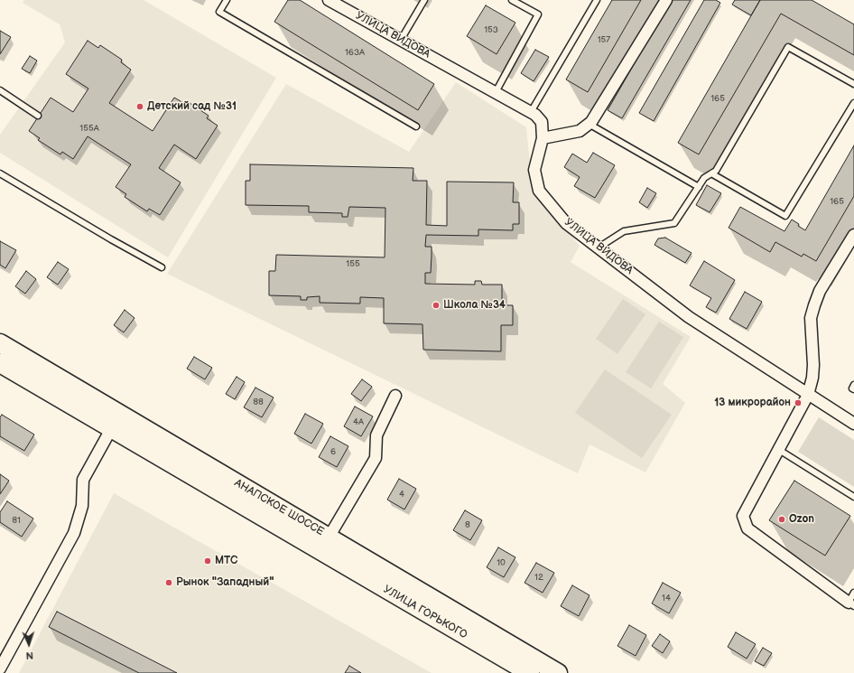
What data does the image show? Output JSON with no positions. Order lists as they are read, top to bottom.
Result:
{
  "streets": {
    "highway": ["АНАПСКОЕ ШОССЕ", "УЛИЦА ГОРЬКОГО"],
    "street": ["УЛИЦА ВИДОВА"]
  },
  "crossings": [
    ["АНАПСКОЕ ШОССЕ", "УЛИЦА ГОРЬКОГО"]
  ],
  "places": [
    "Детский сад №31",
    "Школа №34",
    "13 микрорайон",
    "Ozon",
    "МТС",
    "Рынок \"Западный\""
  ],
  "house_numbers": [
    "153",
    "157",
    "163А",
    "165",
    "155А",
    "165",
    "155",
    "88",
    "4А",
    "6",
    "4",
    "81",
    "8",
    "10",
    "12",
    "14"
  ],
  "north": "bottom"
}
